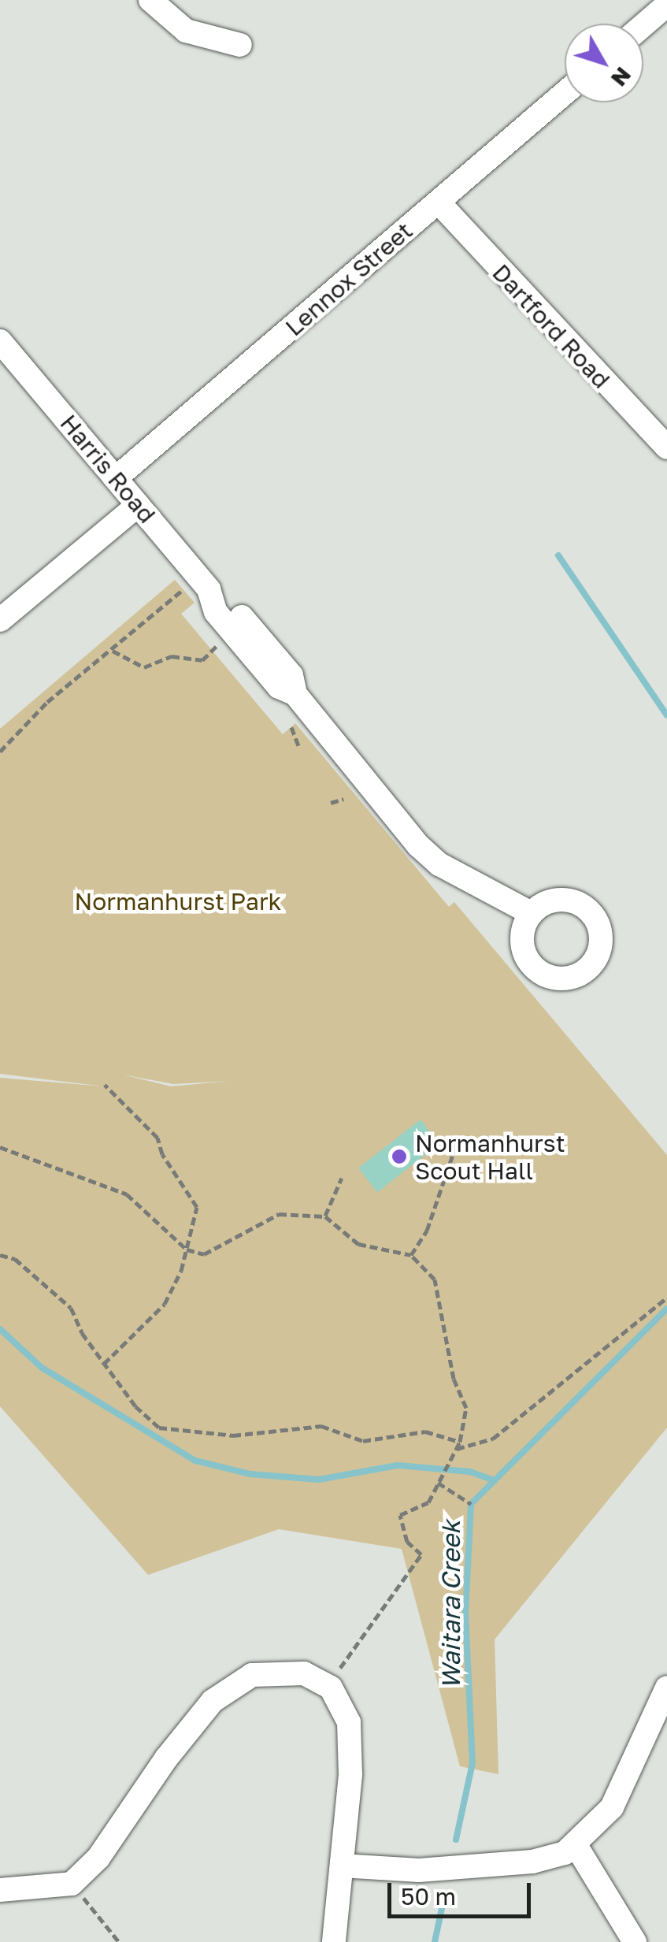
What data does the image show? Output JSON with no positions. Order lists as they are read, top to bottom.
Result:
{
  "streets": {
    "street": ["Lennox Street", "Dartford Road", "Harris Road"]
  },
  "crossings": [
    ["Lennox Street", "Dartford Road"],
    ["Lennox Street", "Harris Road"]
  ],
  "water": ["Waitara Creek"],
  "parks": ["Normanhurst Park"],
  "places": ["Normanhurst Scout Hall"],
  "scale_bar": "50 m",
  "north": "bottom right"
}
